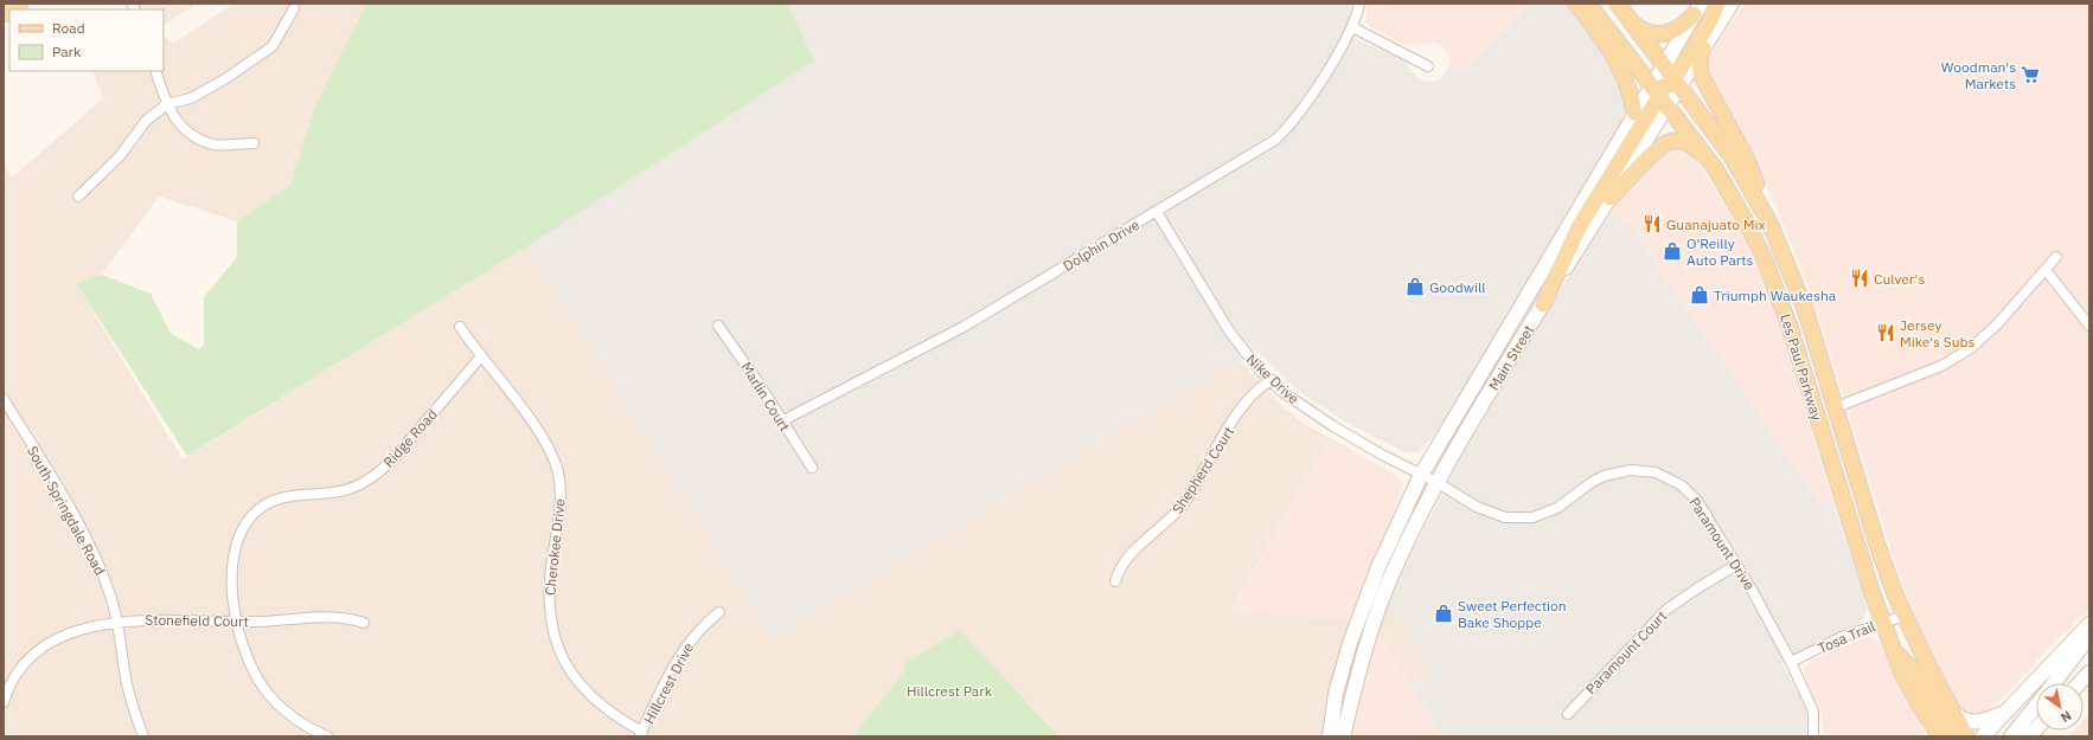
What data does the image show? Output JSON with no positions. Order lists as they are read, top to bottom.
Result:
{
  "streets": {
    "main road": ["Main Street", "Les Paul Parkway"],
    "street": [
      "Dolphin Drive",
      "Nike Drive",
      "Marlin Court",
      "Ridge Road",
      "Shepherd Court",
      "South Springdale Road",
      "Paramount Drive",
      "Cherokee Drive",
      "Stonefield Court",
      "Tosa Trail",
      "Paramount Court",
      "Hillcrest Drive"
    ]
  },
  "crossings": [
    ["Dolphin Drive", "Nike Drive"],
    ["Dolphin Drive", "Marlin Court"],
    ["Main Street", "Les Paul Parkway"],
    ["Main Street", "Nike Drive"],
    ["Main Street", "Paramount Drive"],
    ["Les Paul Parkway", "Tosa Trail"],
    ["Nike Drive", "Shepherd Court"],
    ["Nike Drive", "Paramount Drive"],
    ["Ridge Road", "Cherokee Drive"],
    ["Ridge Road", "Stonefield Court"],
    ["South Springdale Road", "Stonefield Court"],
    ["Paramount Drive", "Tosa Trail"],
    ["Paramount Drive", "Paramount Court"],
    ["Cherokee Drive", "Hillcrest Drive"]
  ],
  "parks": ["Hillcrest Park"],
  "places": {
    "supermarket": ["Woodman's Markets"],
    "restaurant": ["Guanajuato Mix", "Culver's", "Jersey Mike's Subs"],
    "shop": [
      "O'Reilly Auto Parts",
      "Goodwill",
      "Triumph Waukesha",
      "Sweet Perfection Bake Shoppe"
    ]
  },
  "legend": ["Road", "Park"],
  "north": "bottom right"
}
